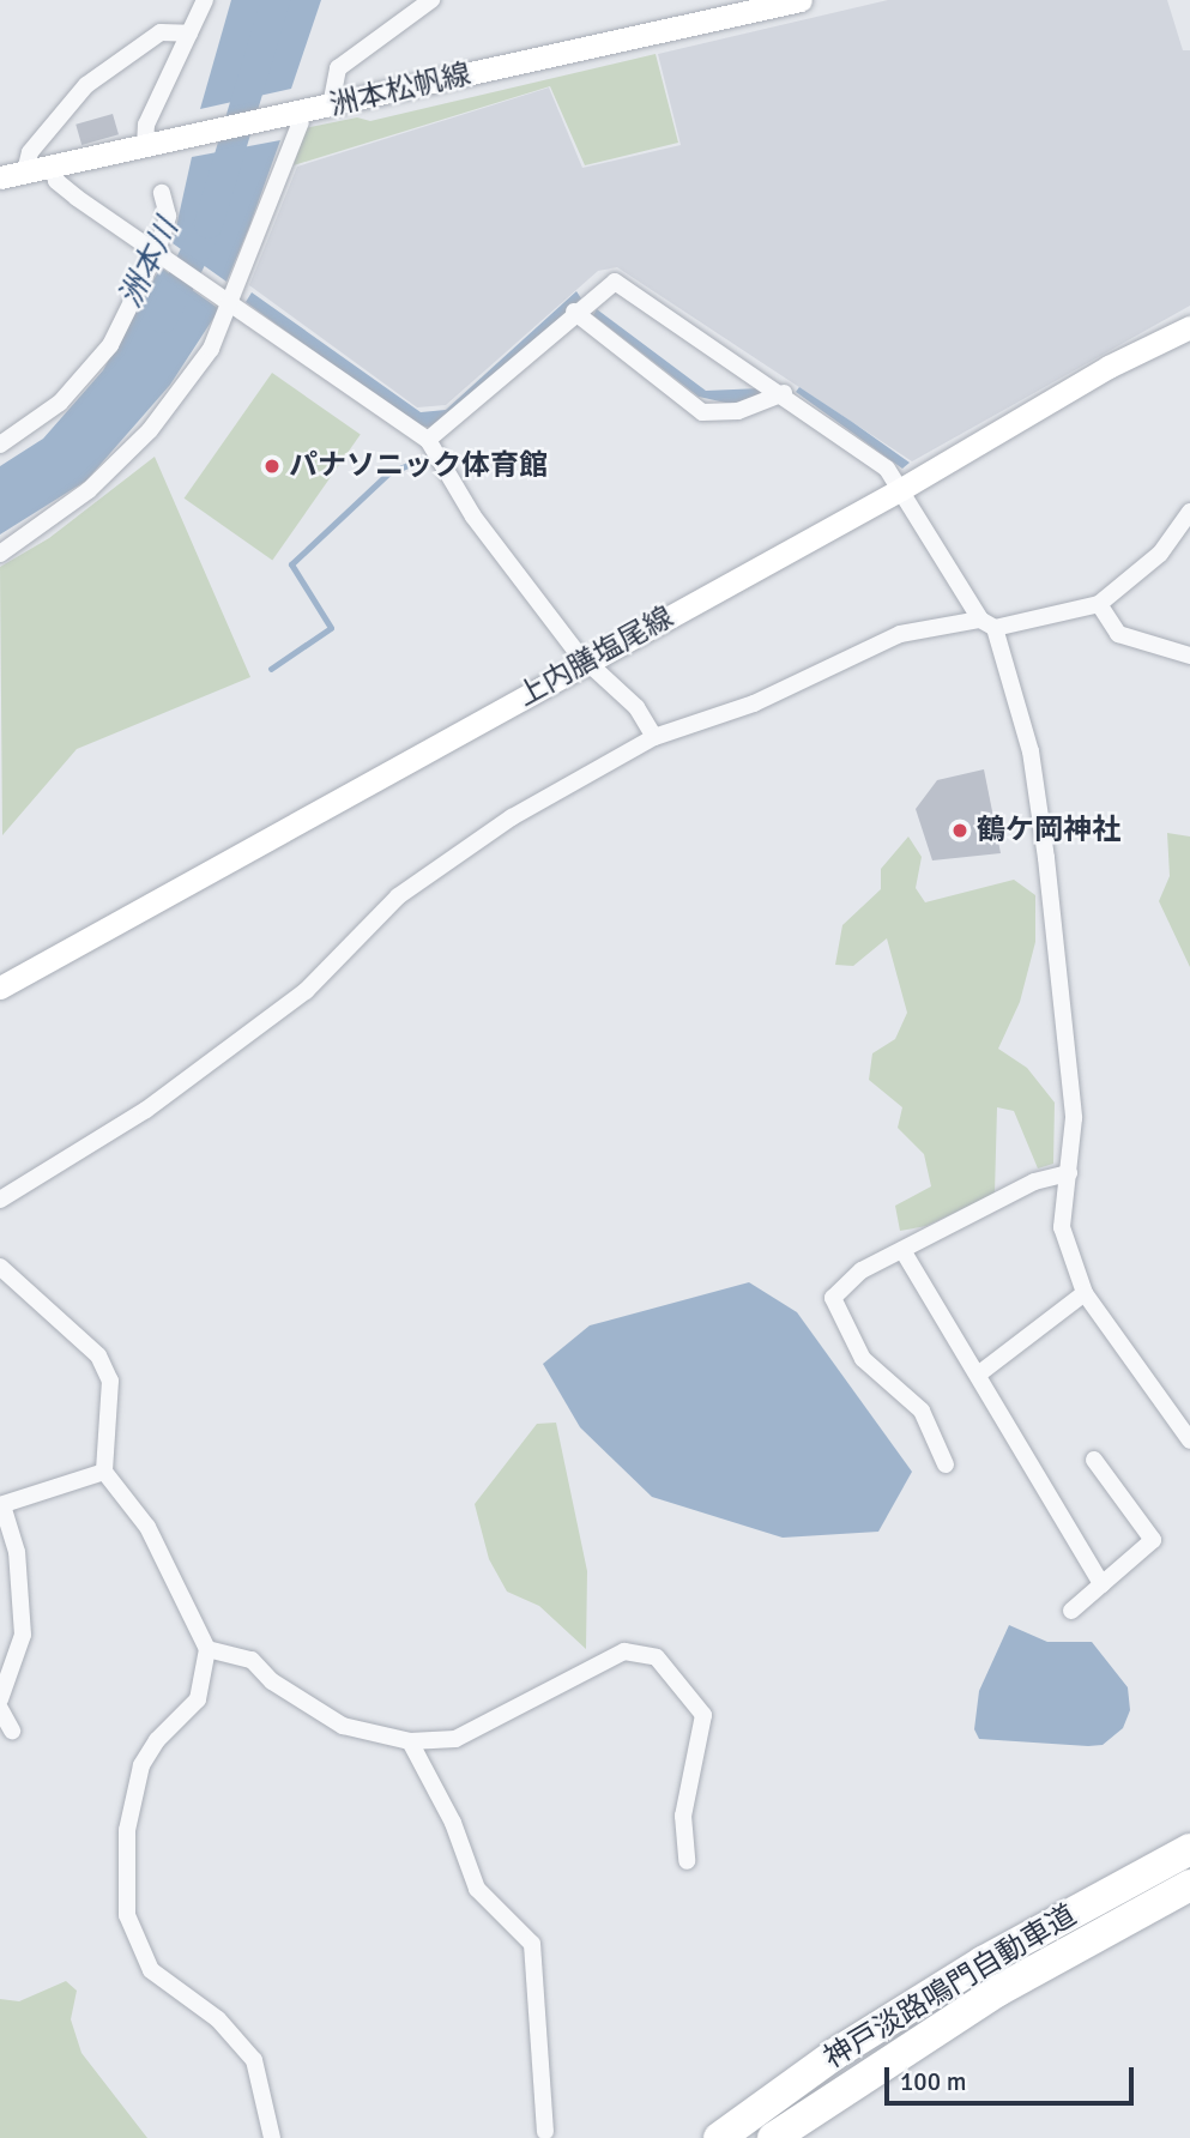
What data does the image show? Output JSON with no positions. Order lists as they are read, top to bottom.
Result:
{
  "streets": {
    "highway": ["神戸淡路鳴門自動車道"],
    "main road": ["洲本松帆線", "上内膳塩尾線"]
  },
  "water": ["洲本川"],
  "places": ["パナソニック体育館", "鶴ケ岡神社"],
  "scale_bar": "100 m"
}
